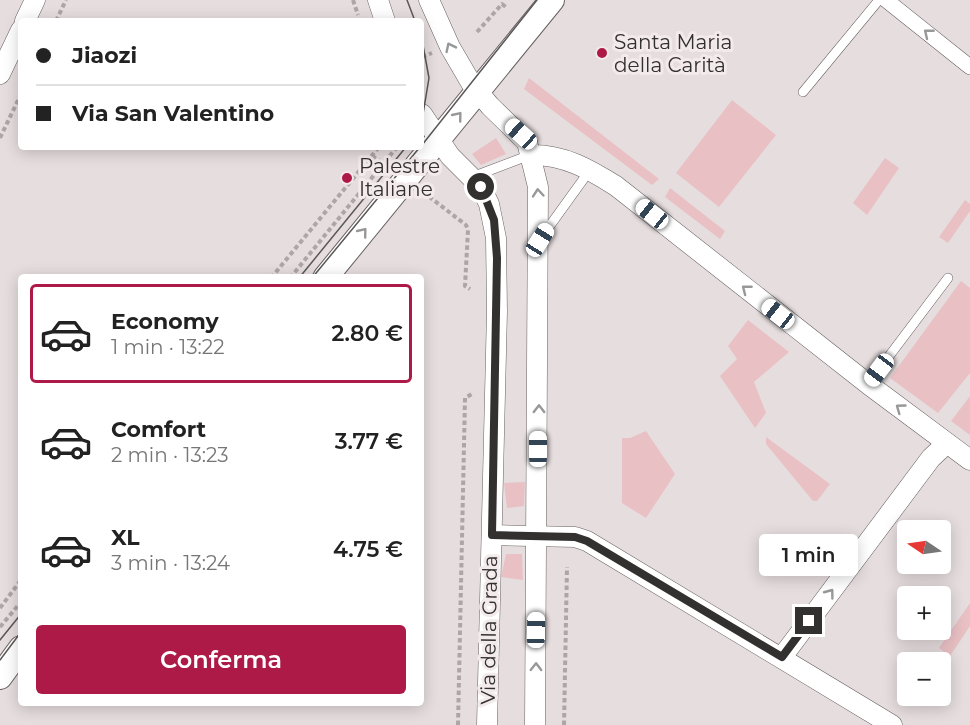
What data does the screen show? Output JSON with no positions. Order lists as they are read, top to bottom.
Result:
{
  "streets": {
    "street": ["Via della Grada"]
  },
  "places": ["Santa Maria della Carità", "Palestre Italiane"],
  "north": "left",
  "page": {
    "banner": ["Jiaozi", "Via San Valentino"],
    "list": [
      {
        "name": "Economy",
        "note": "1 min · 13:22",
        "value": "2.80 €"
      },
      {
        "name": "Comfort",
        "note": "2 min · 13:23",
        "value": "3.77 €"
      },
      {
        "name": "XL",
        "note": "3 min · 13:24",
        "value": "4.75 €"
      }
    ],
    "map_buttons": ["+", "−"],
    "bubble": "1 min",
    "buttons": "Conferma"
  }
}
